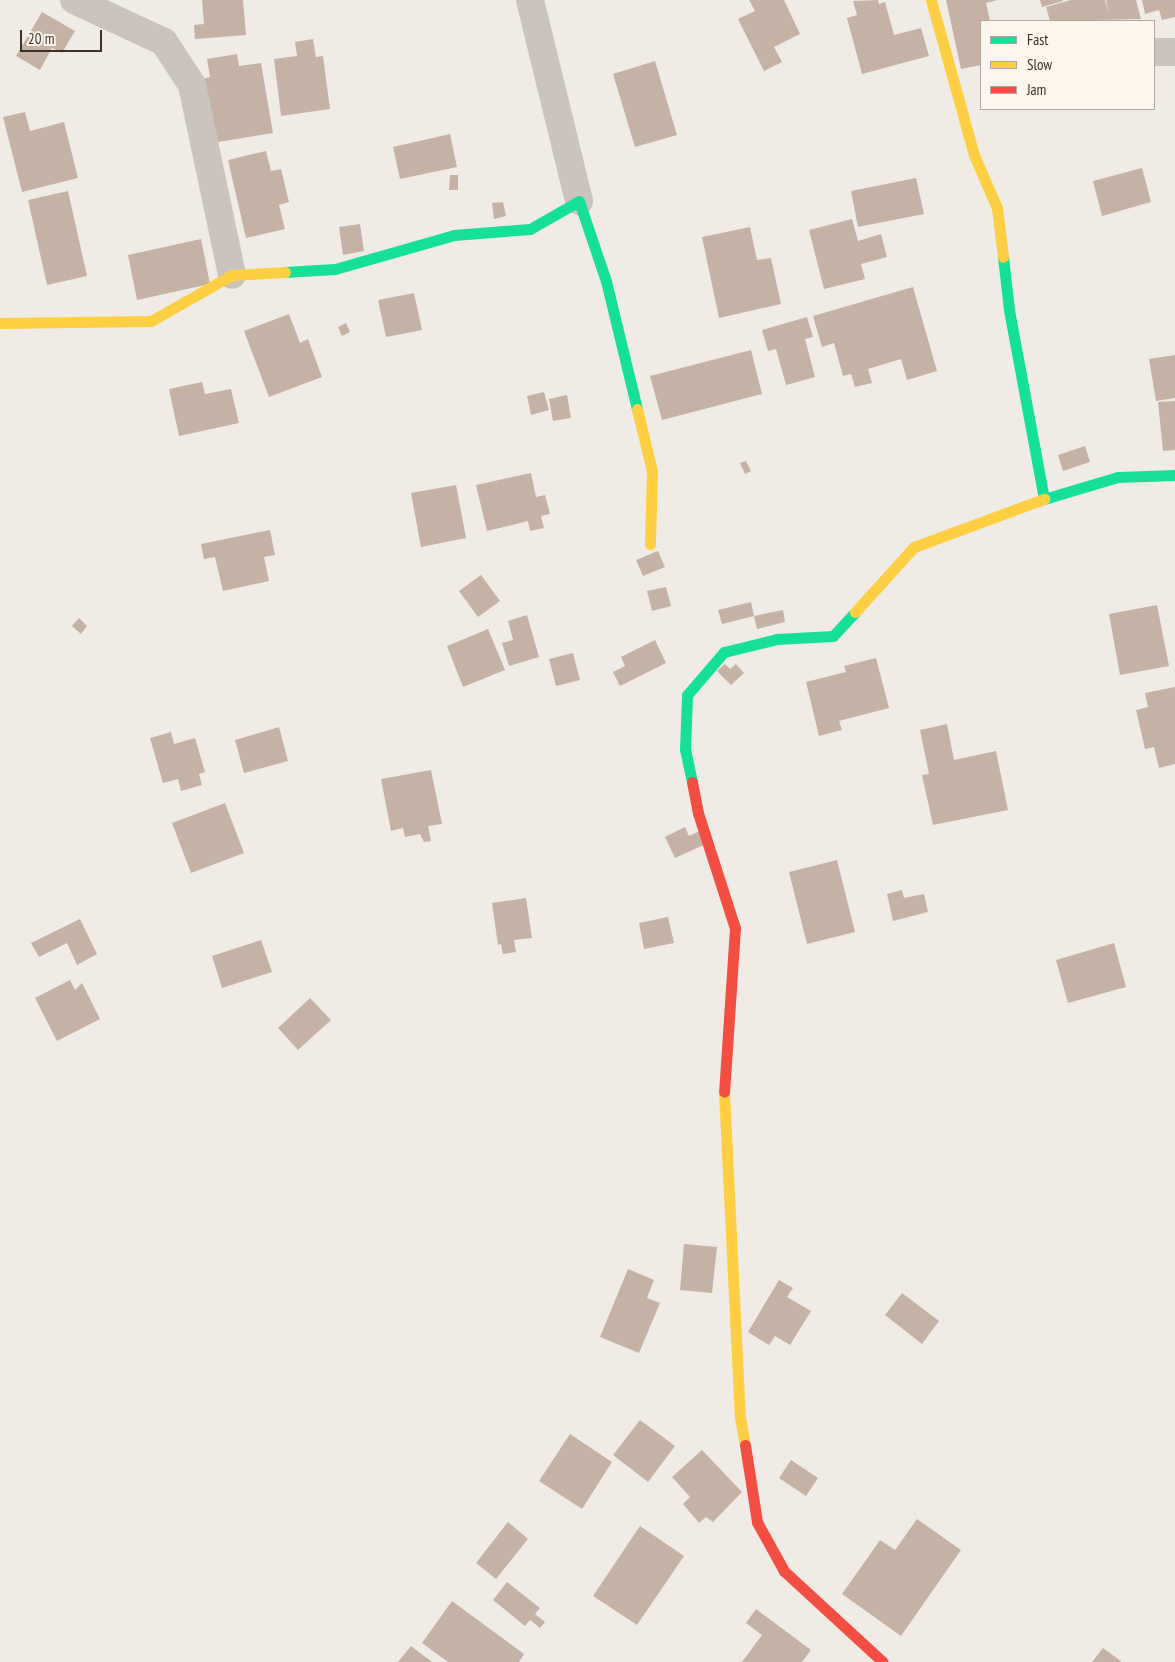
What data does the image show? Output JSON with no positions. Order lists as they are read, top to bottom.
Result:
{
  "legend": ["Fast", "Slow", "Jam"],
  "scale_bar": "20 m"
}
